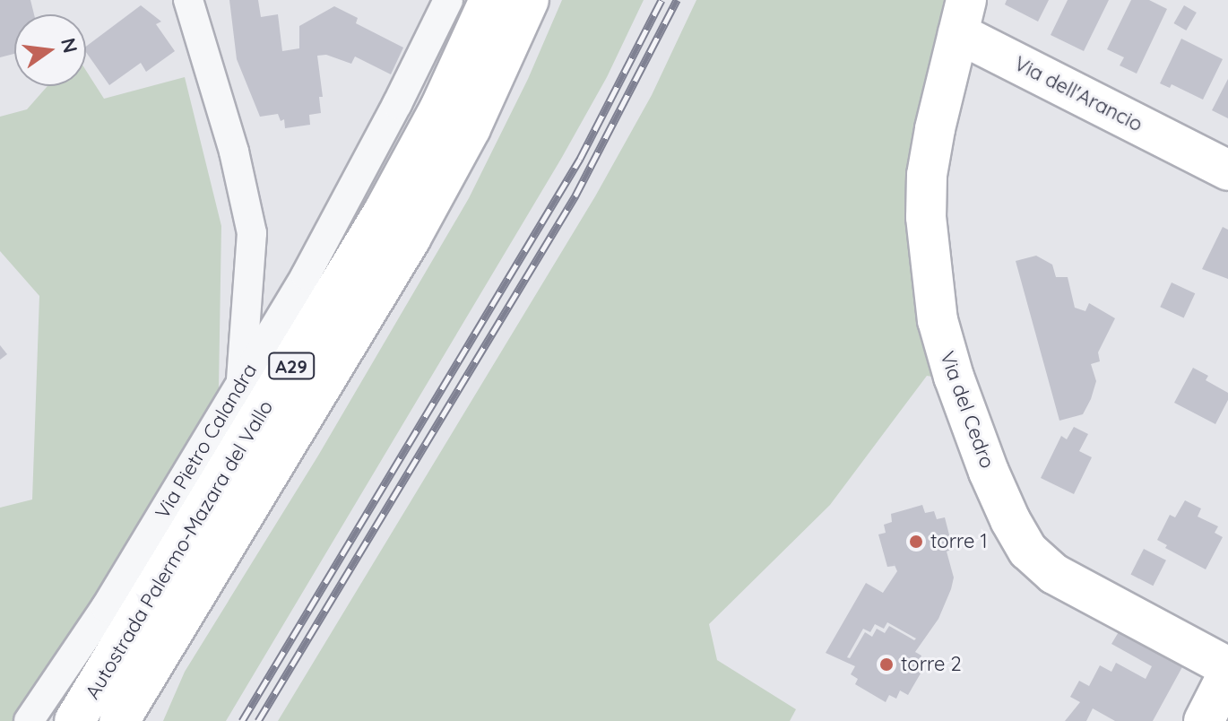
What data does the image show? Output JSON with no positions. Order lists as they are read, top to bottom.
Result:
{
  "streets": {
    "main road": [
      "Via dell'Arancio",
      "A29",
      "Via del Cedro",
      "Autostrada Palermo-Mazara del Vallo"
    ],
    "street": ["Via Pietro Calandra"]
  },
  "crossings": [
    ["Via dell'Arancio", "Via del Cedro"]
  ],
  "places": ["torre 1", "torre 2"],
  "north": "right"
}
